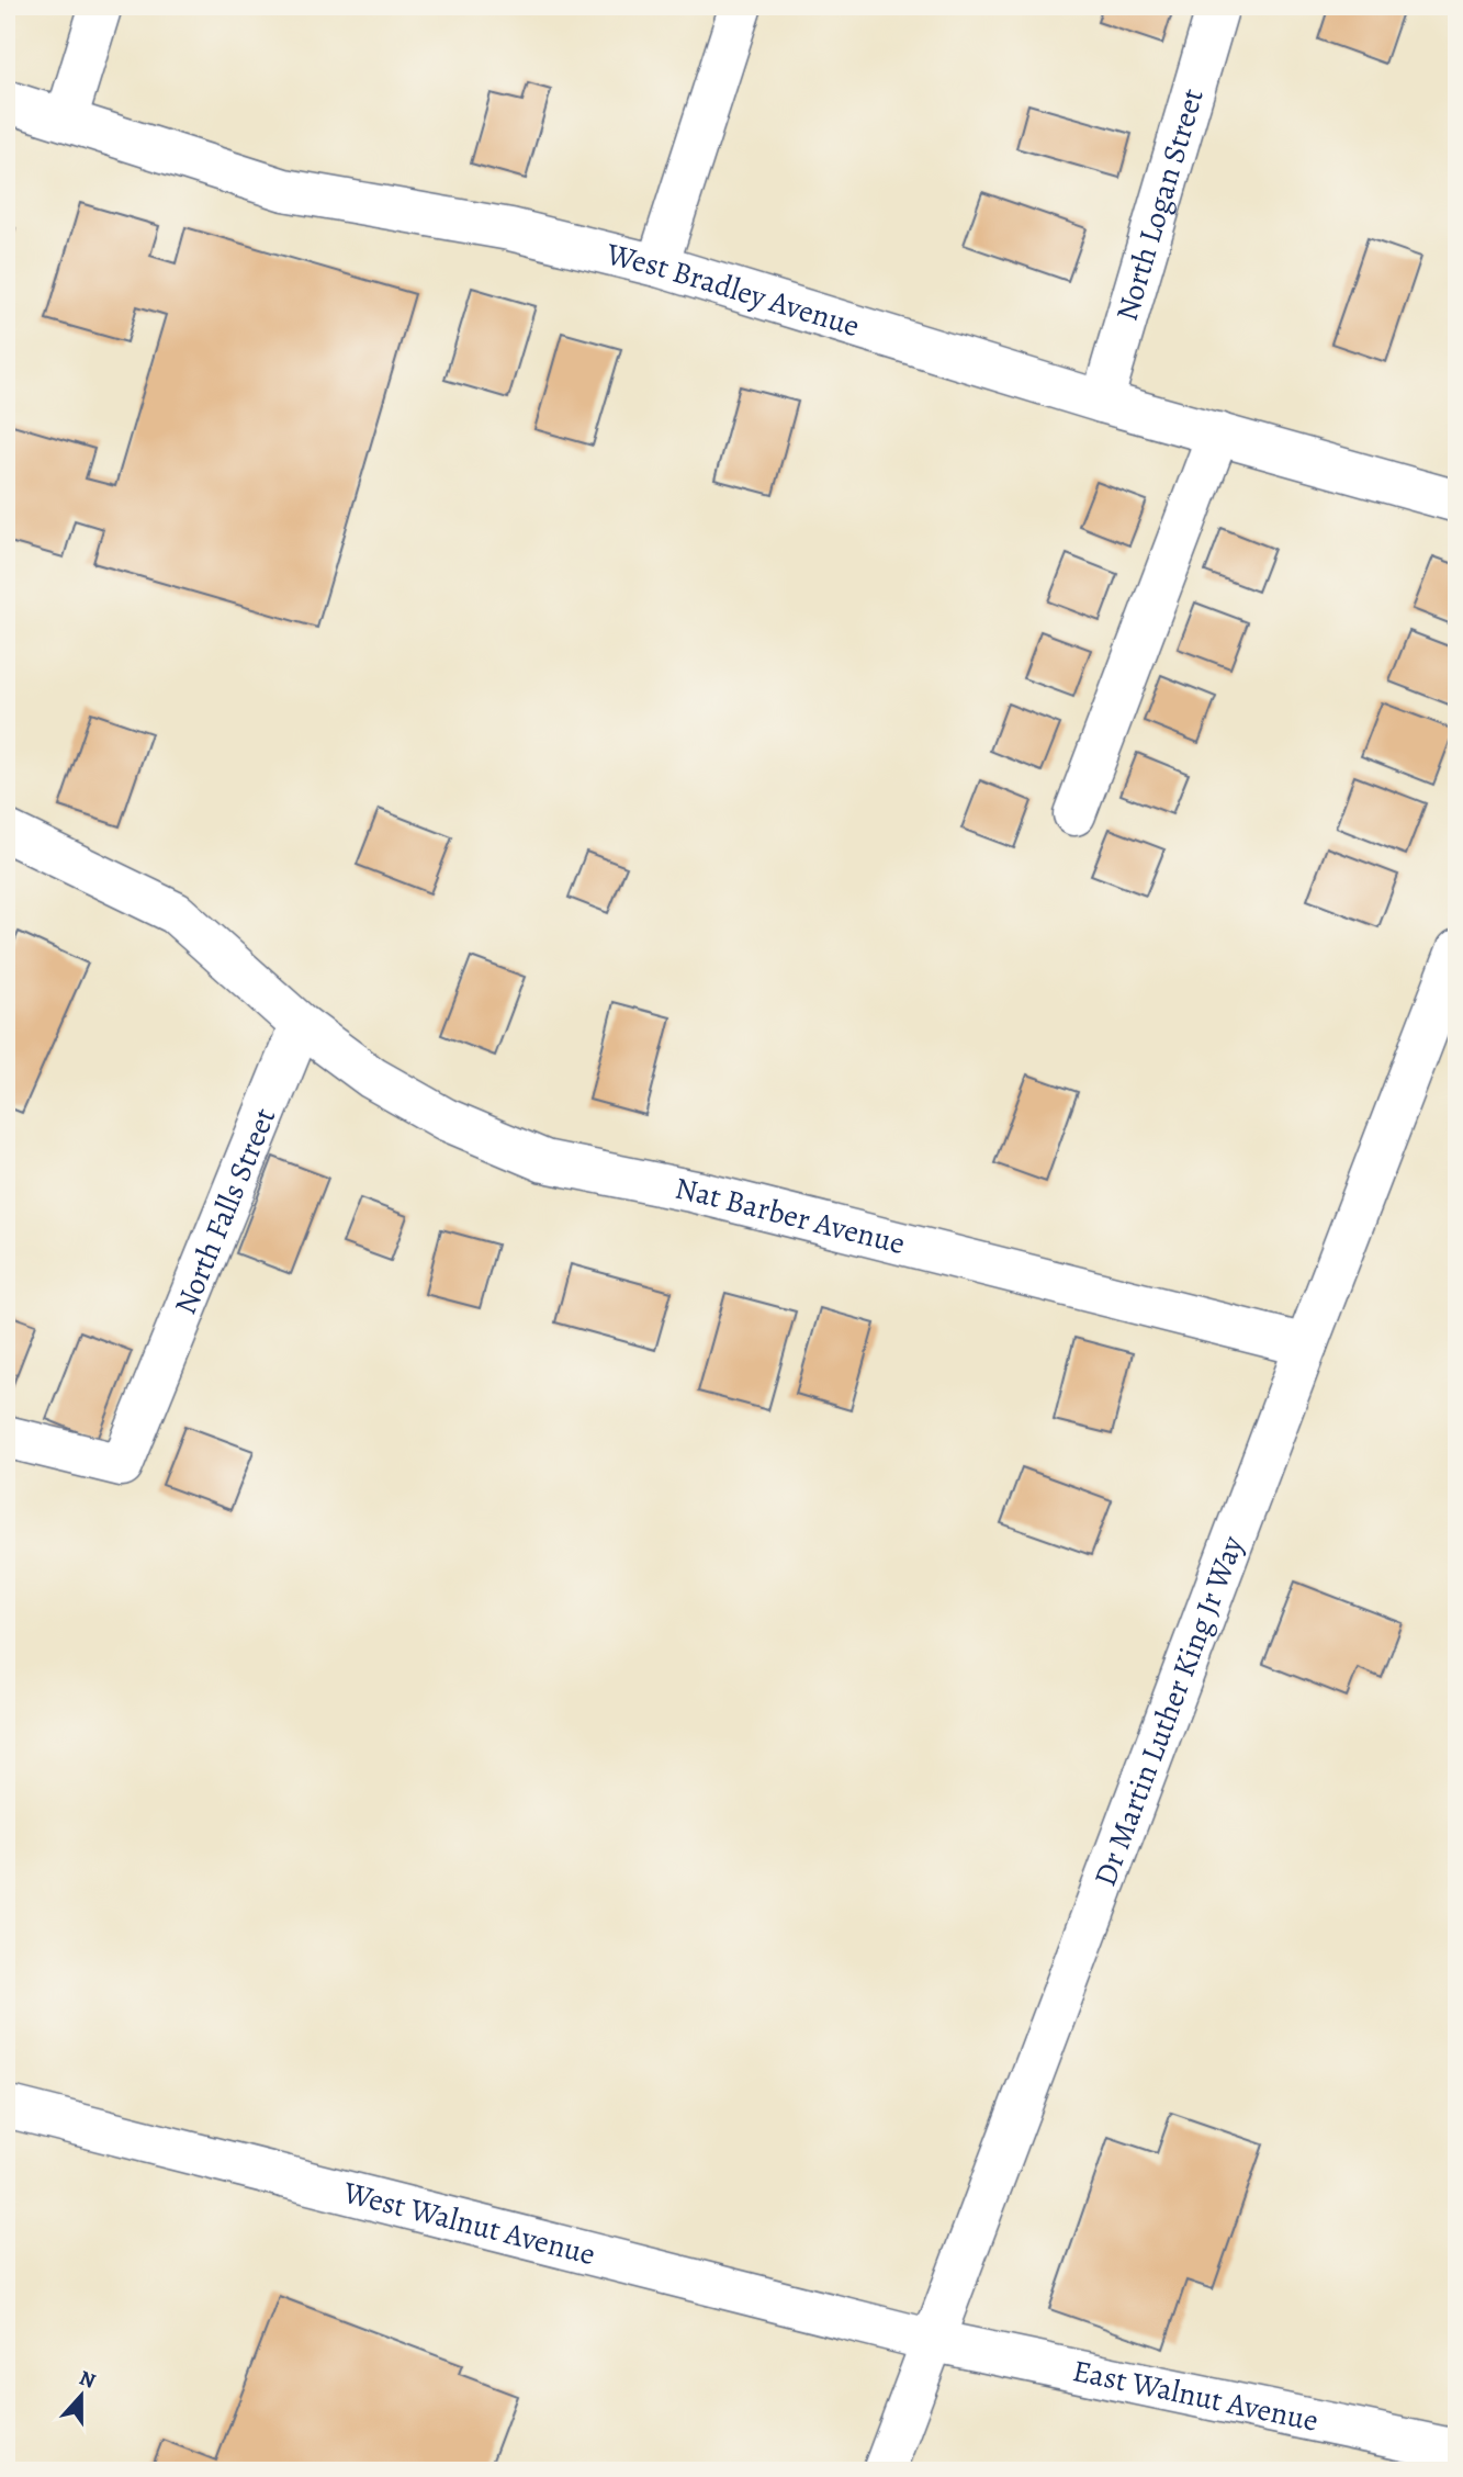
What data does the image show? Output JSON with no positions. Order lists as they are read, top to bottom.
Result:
{
  "streets": {
    "street": [
      "North Logan Street",
      "West Bradley Avenue",
      "North Falls Street",
      "Nat Barber Avenue",
      "Dr Martin Luther King Jr Way",
      "West Walnut Avenue",
      "East Walnut Avenue"
    ]
  },
  "crossings": [
    ["North Logan Street", "West Bradley Avenue"],
    ["North Falls Street", "Nat Barber Avenue"],
    ["Nat Barber Avenue", "Dr Martin Luther King Jr Way"],
    ["Dr Martin Luther King Jr Way", "West Walnut Avenue"],
    ["Dr Martin Luther King Jr Way", "East Walnut Avenue"],
    ["West Walnut Avenue", "East Walnut Avenue"]
  ],
  "north": "top"
}
